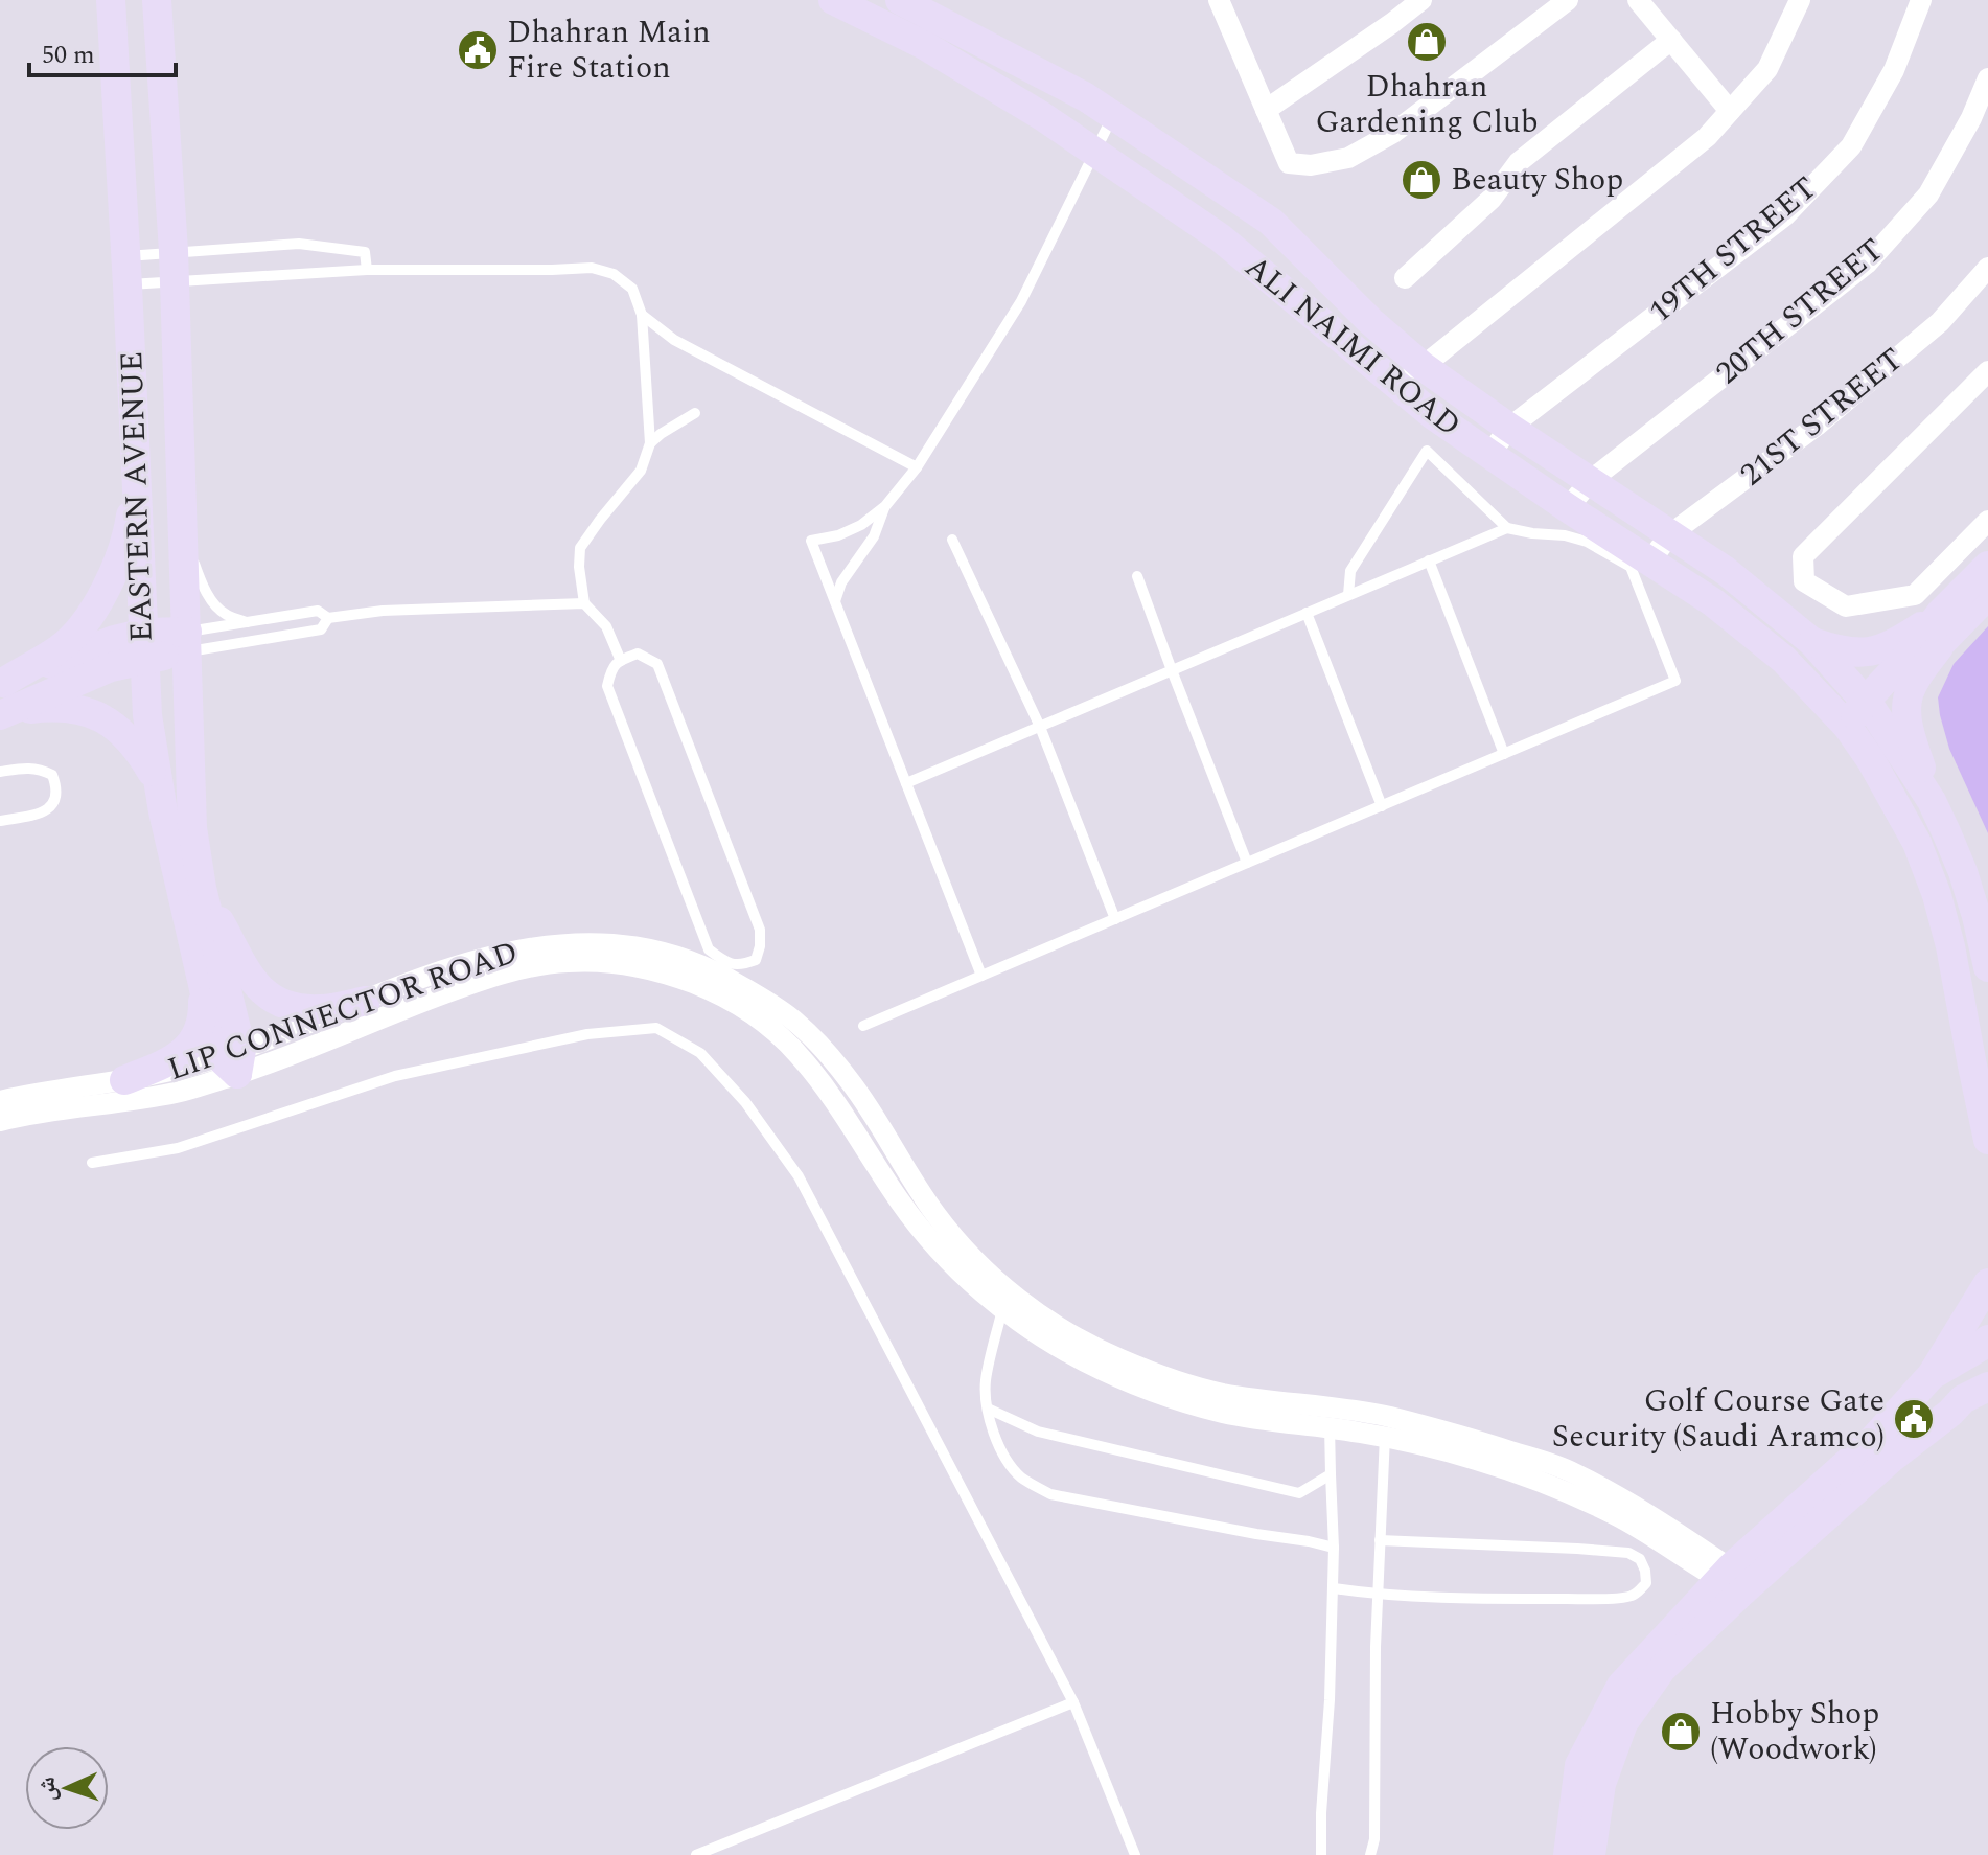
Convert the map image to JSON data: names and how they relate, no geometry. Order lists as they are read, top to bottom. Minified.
{"streets":{"main road":["ALI NAIMI ROAD","EASTERN AVENUE"],"street":["19TH STREET","20TH STREET","21ST STREET","LIP CONNECTOR ROAD"]},"crossings":[["19TH STREET","ALI NAIMI ROAD"],["20TH STREET","ALI NAIMI ROAD"],["ALI NAIMI ROAD","21ST STREET"],["EASTERN AVENUE","LIP CONNECTOR ROAD"]],"places":{"shop":["Dhahran Gardening Club","Beauty Shop","Hobby Shop (Woodwork)"],"public building":["Dhahran Main Fire Station","Golf Course Gate Security (Saudi Aramco)"]},"scale_bar":"50 m","north":"left"}
